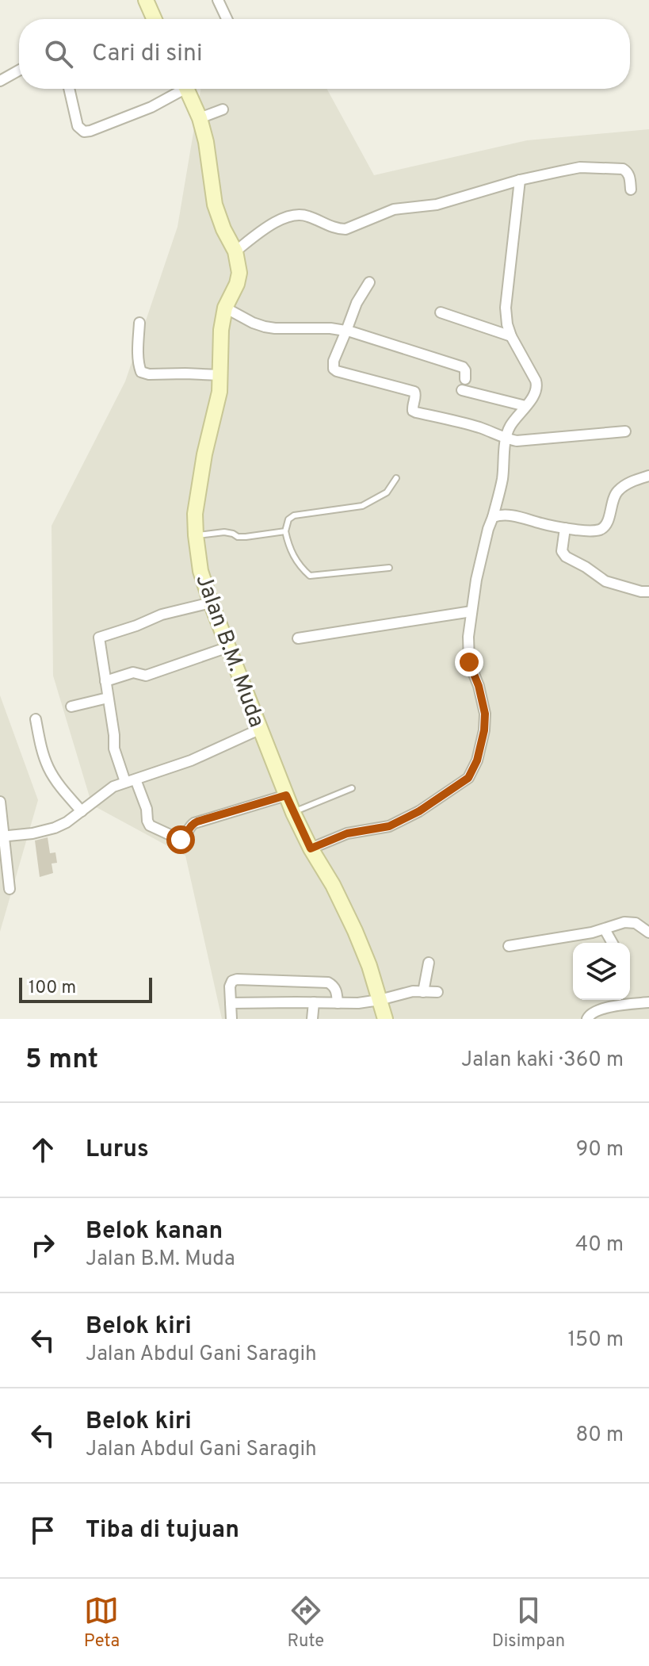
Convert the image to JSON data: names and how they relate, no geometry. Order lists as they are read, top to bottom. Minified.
{"streets":{"street":["Jalan B.M. Muda"]},"scale_bar":"100 m","page":{"search":"Cari di sini","scale":"100 m","heading":["5 mnt","Jalan kaki · 360 m"],"list":[["Lurus","90 m"],["Belok kanan","Jalan B.M. Muda","40 m"],["Belok kiri","Jalan Abdul Gani Saragih","150 m"],["Belok kiri","Jalan Abdul Gani Saragih","80 m"],"Tiba di tujuan"],"nav":["Peta","Rute","Disimpan"]}}
